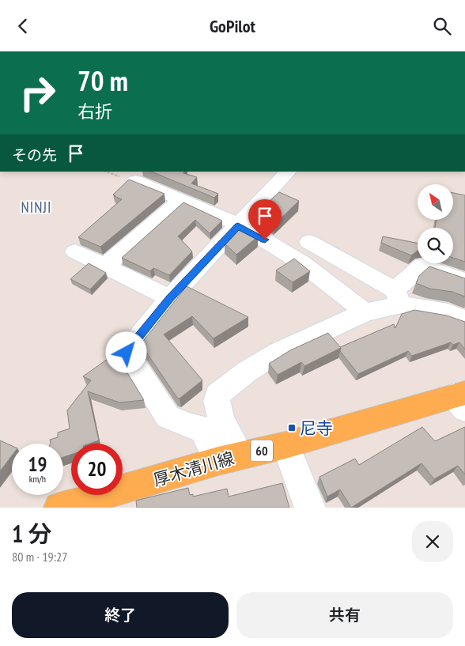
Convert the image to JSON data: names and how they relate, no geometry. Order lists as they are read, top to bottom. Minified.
{"streets":{"main road":["60","厚木清川線"]},"districts":["NINJI"],"places":{"transit":["尼寺"]},"north":"top left","page":{"header":"GoPilot","turn":["70 m","右折"],"then":"その先","speed":"19 km/h","limit":"20","heading":["1 分","80 m · 19:27"],"buttons":["終了","共有"]}}
